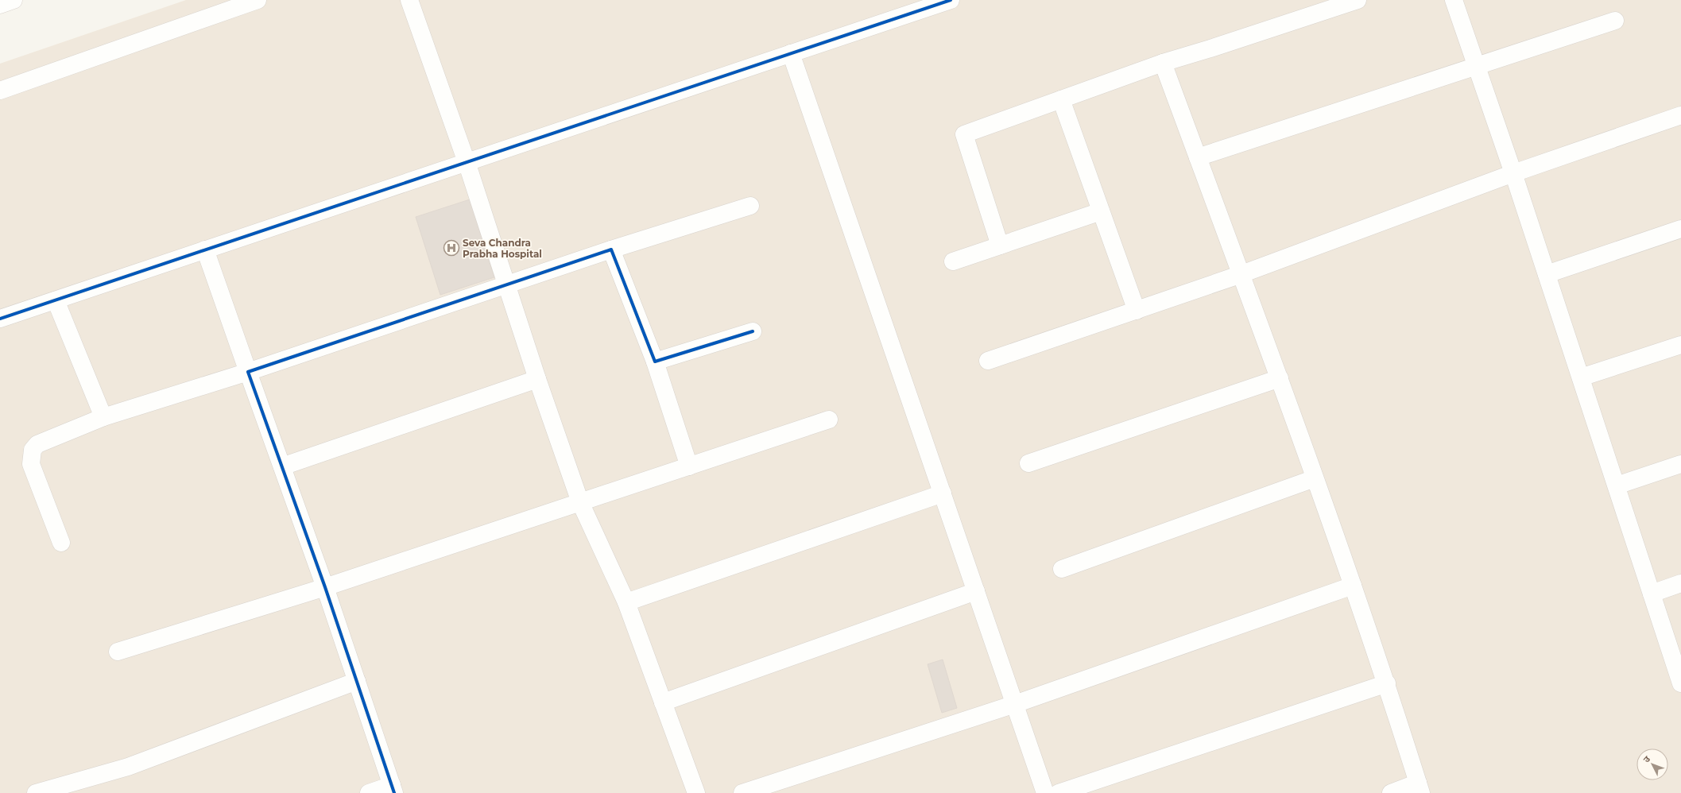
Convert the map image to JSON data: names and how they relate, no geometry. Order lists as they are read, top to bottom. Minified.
{"places":{"hospital":["Seva Chandra Prabha Hospital"]},"north":"top left"}
